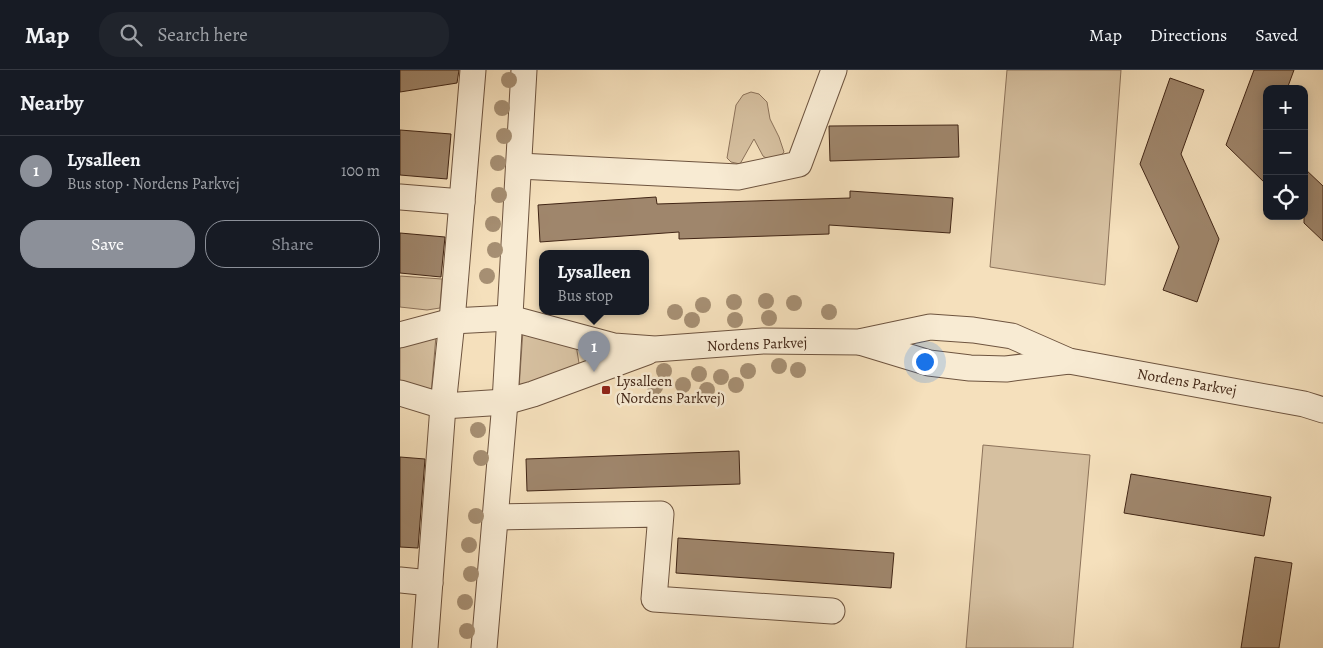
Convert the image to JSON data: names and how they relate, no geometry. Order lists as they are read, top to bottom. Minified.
{"streets":{"street":["Nordens Parkvej"]},"places":{"transit":["Lysalleen (Nordens Parkvej)"]},"page":{"header":"Map","search":"Search here","nav":["Map","Directions","Saved"],"heading":"Nearby","map_buttons":["+","−"],"list":[{"mark":"1","name":"Lysalleen","note":"Bus stop · Nordens Parkvej","value":"100 m"}],"buttons":["Save","Share"],"popup":["Lysalleen","Bus stop"],"pins":"1"}}
